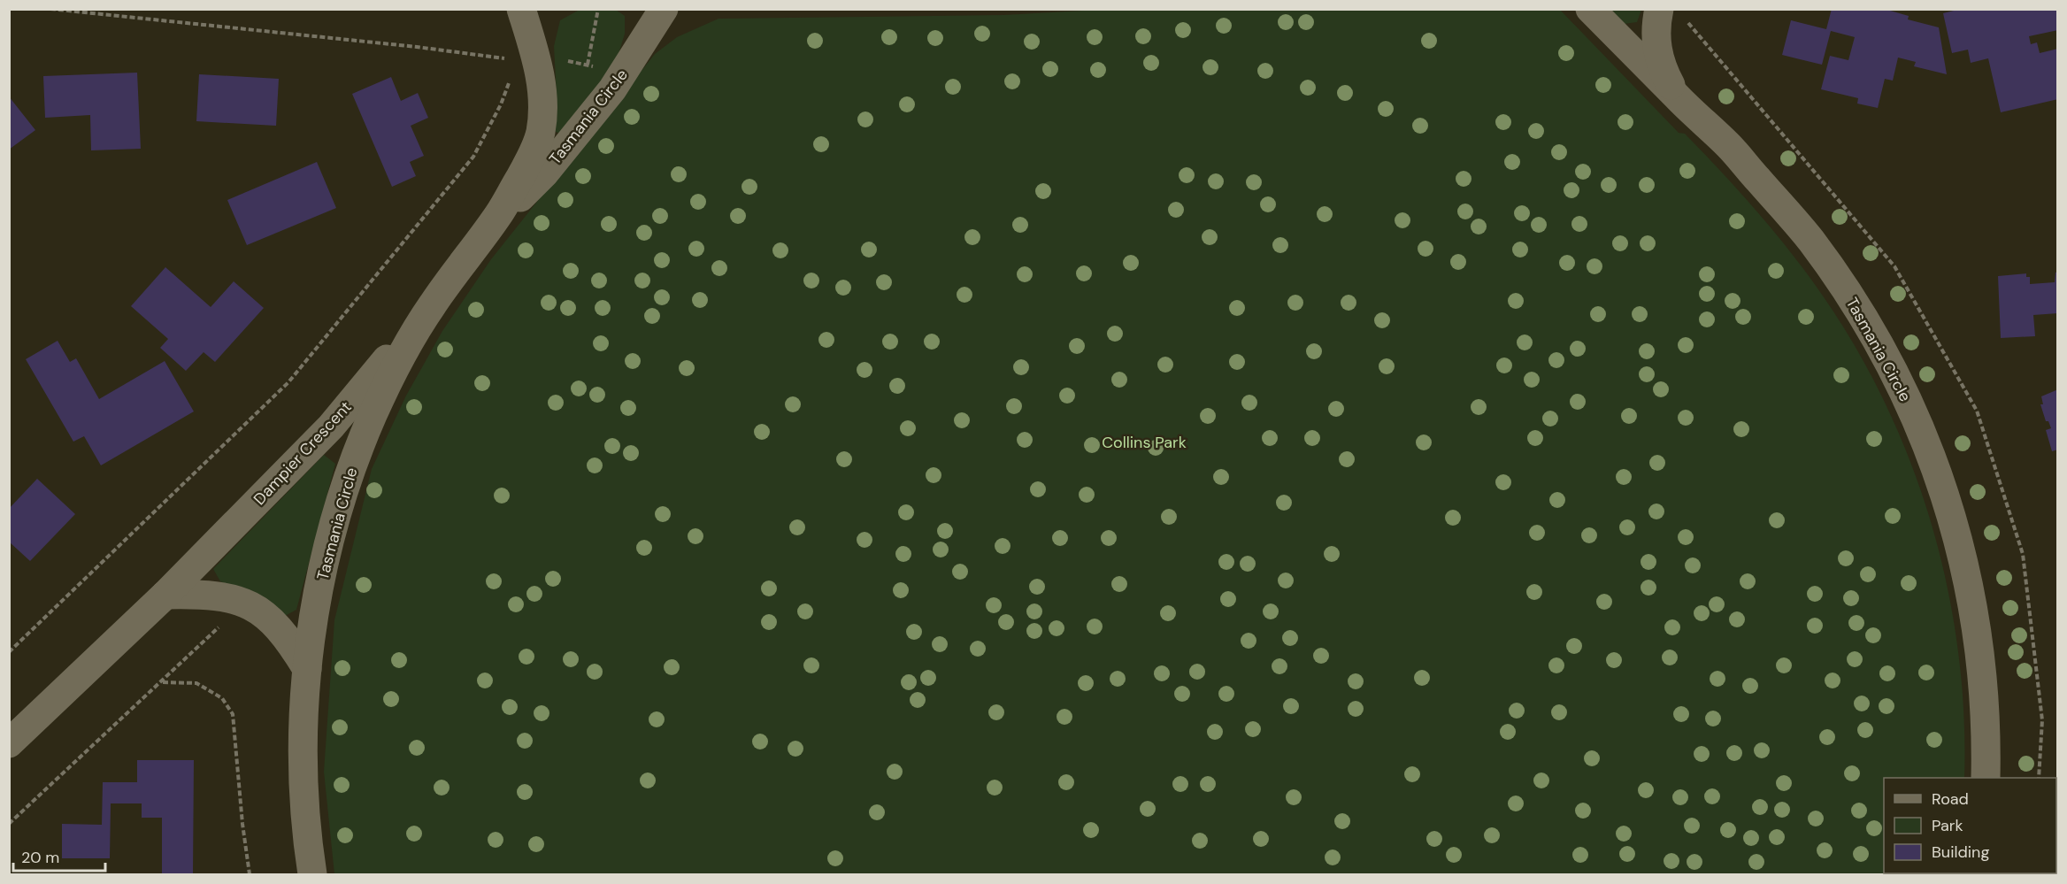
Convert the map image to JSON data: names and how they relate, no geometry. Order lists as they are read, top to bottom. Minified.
{"streets":{"street":["Tasmania Circle","Dampier Crescent"]},"crossings":[["Tasmania Circle","Dampier Crescent"]],"parks":["Collins Park"],"legend":["Road","Park","Building"],"scale_bar":"20 m"}
